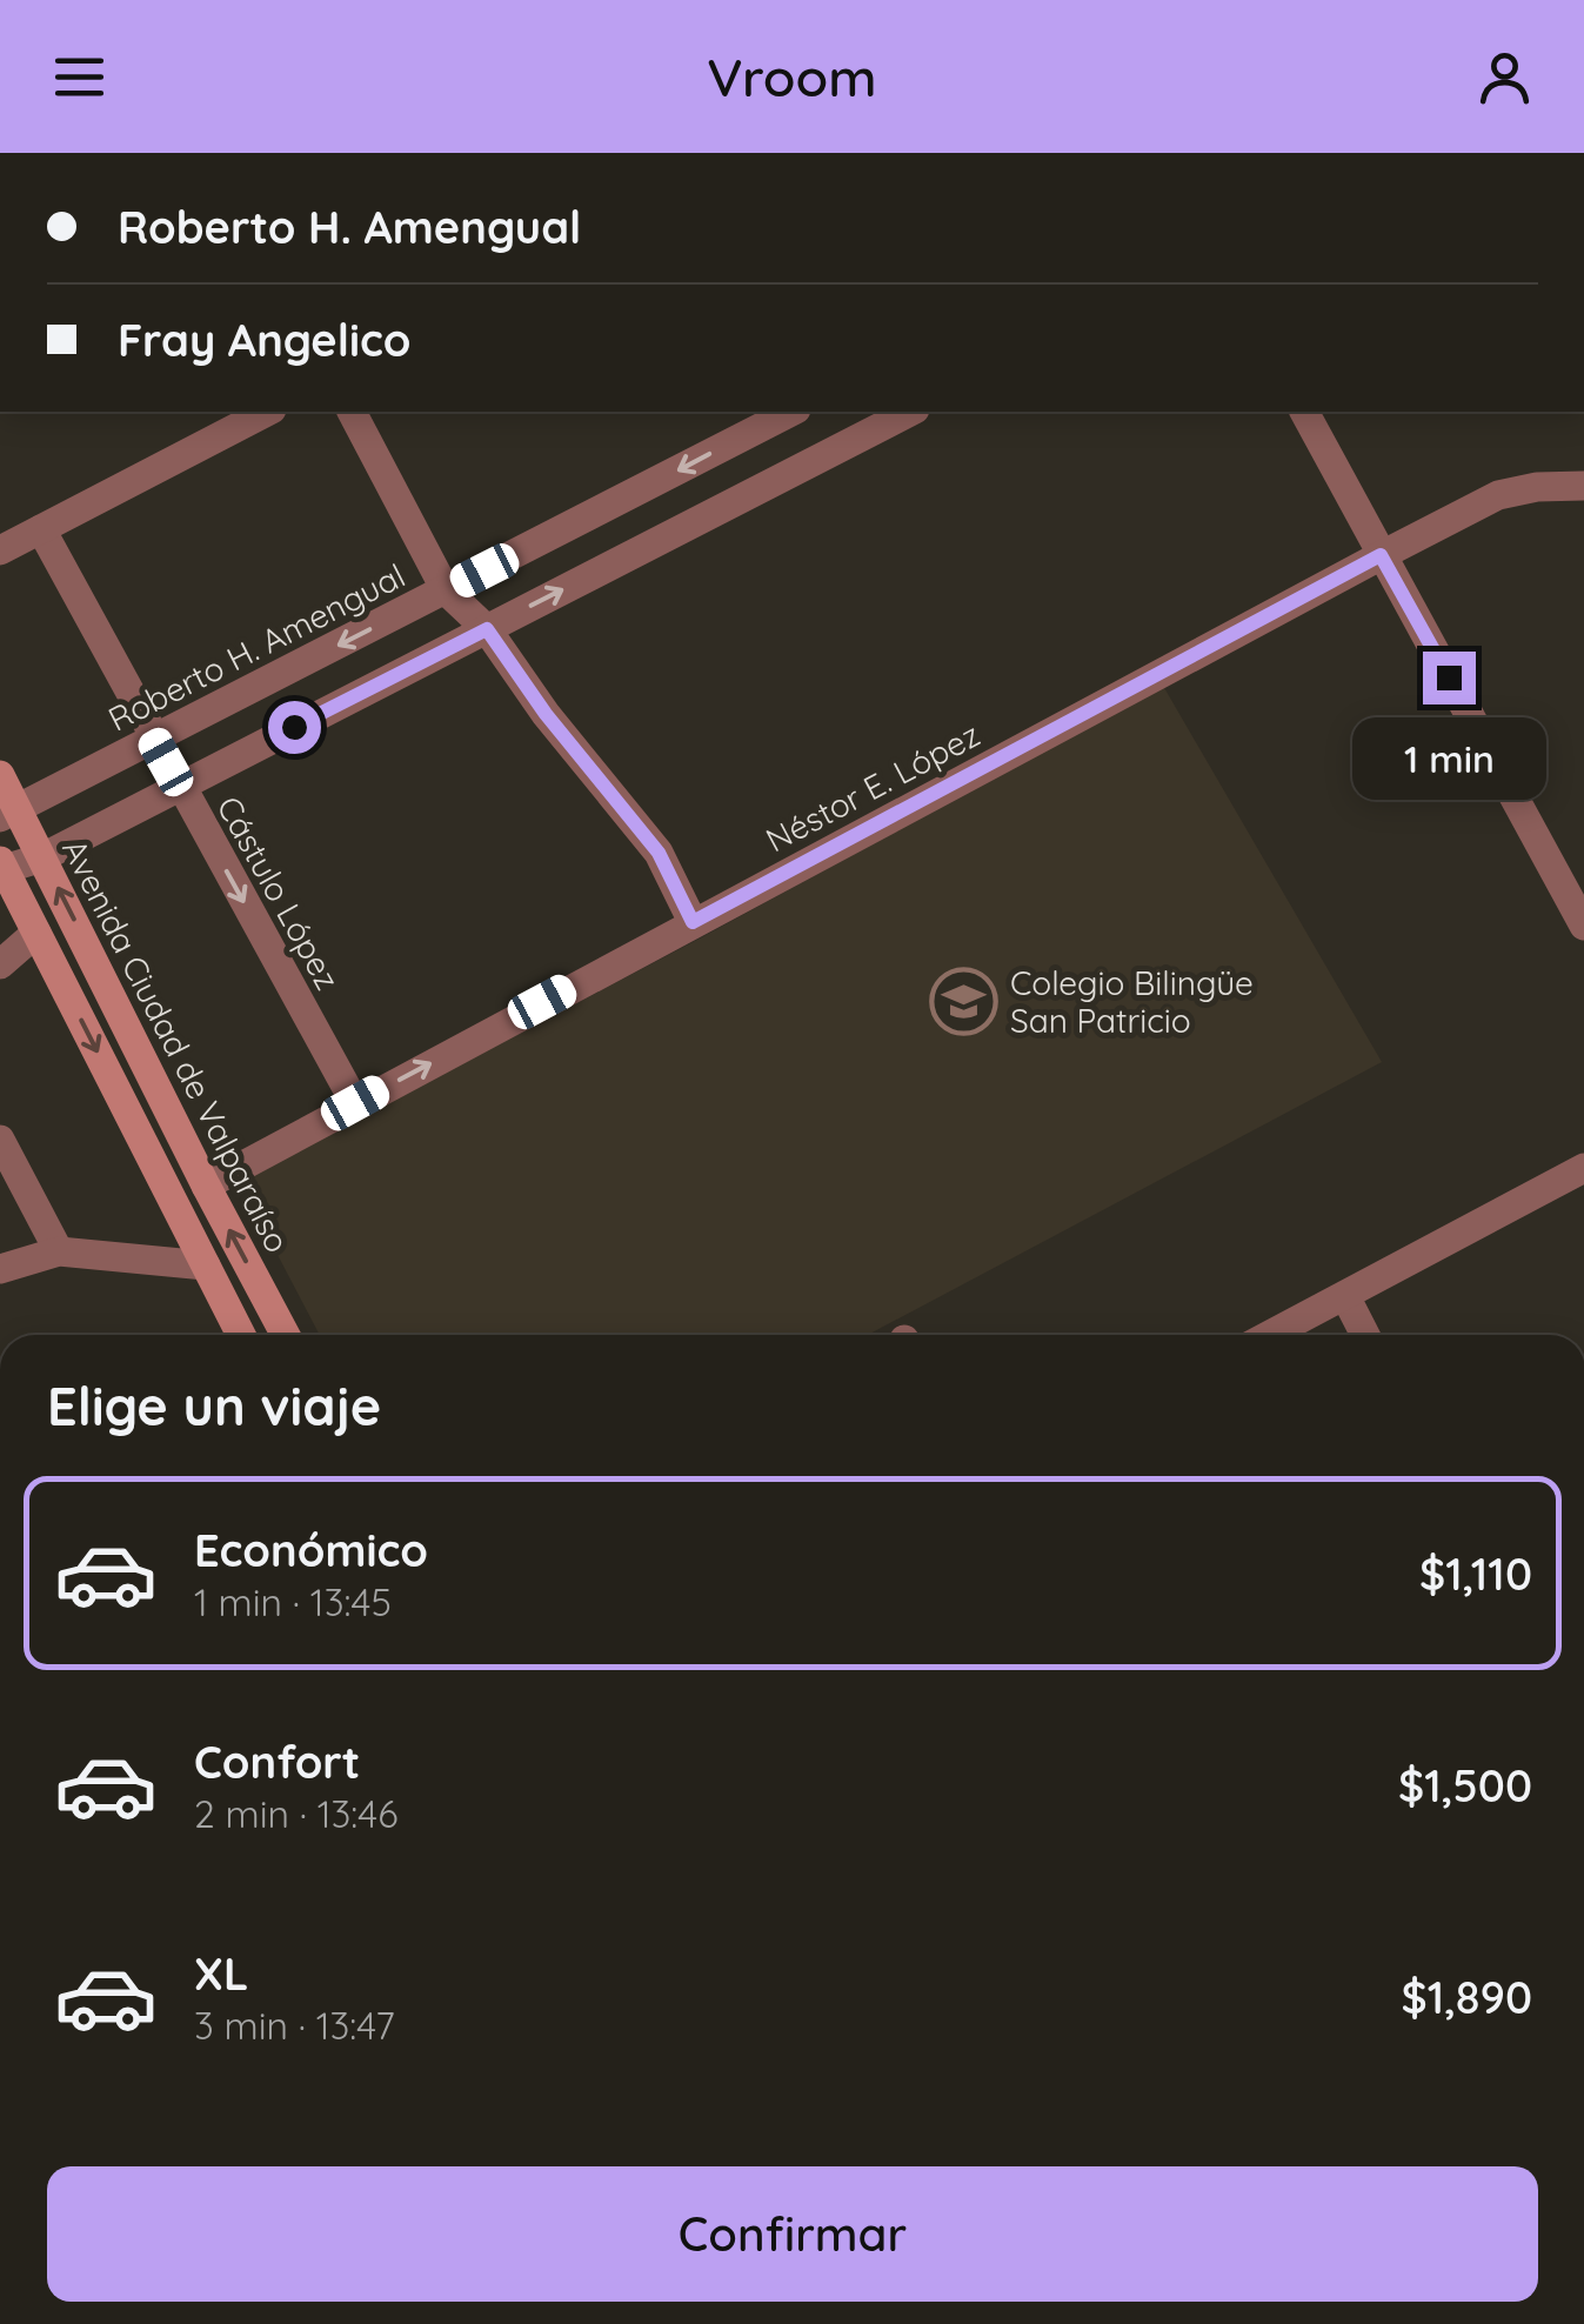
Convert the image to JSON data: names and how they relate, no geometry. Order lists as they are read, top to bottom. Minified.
{"streets":{"main road":["Avenida Ciudad de Valparaíso"],"street":["Roberto H. Amengual","Néstor E. López","Cástulo López"]},"crossings":[["Roberto H. Amengual","Cástulo López"],["Roberto H. Amengual","Avenida Ciudad de Valparaíso"],["Néstor E. López","Cástulo López"],["Néstor E. López","Avenida Ciudad de Valparaíso"]],"one_way":["Cástulo López"],"places":{"school or university":["Colegio Bilingüe San Patricio"]},"page":{"header":"Vroom","banner":["Roberto H. Amengual","Fray Angelico"],"bubble":"1 min","heading":"Elige un viaje","list":[{"name":"Económico","note":"1 min · 13:45","value":"$1,110"},{"name":"Confort","note":"2 min · 13:46","value":"$1,500"},{"name":"XL","note":"3 min · 13:47","value":"$1,890"}],"buttons":"Confirmar"}}
